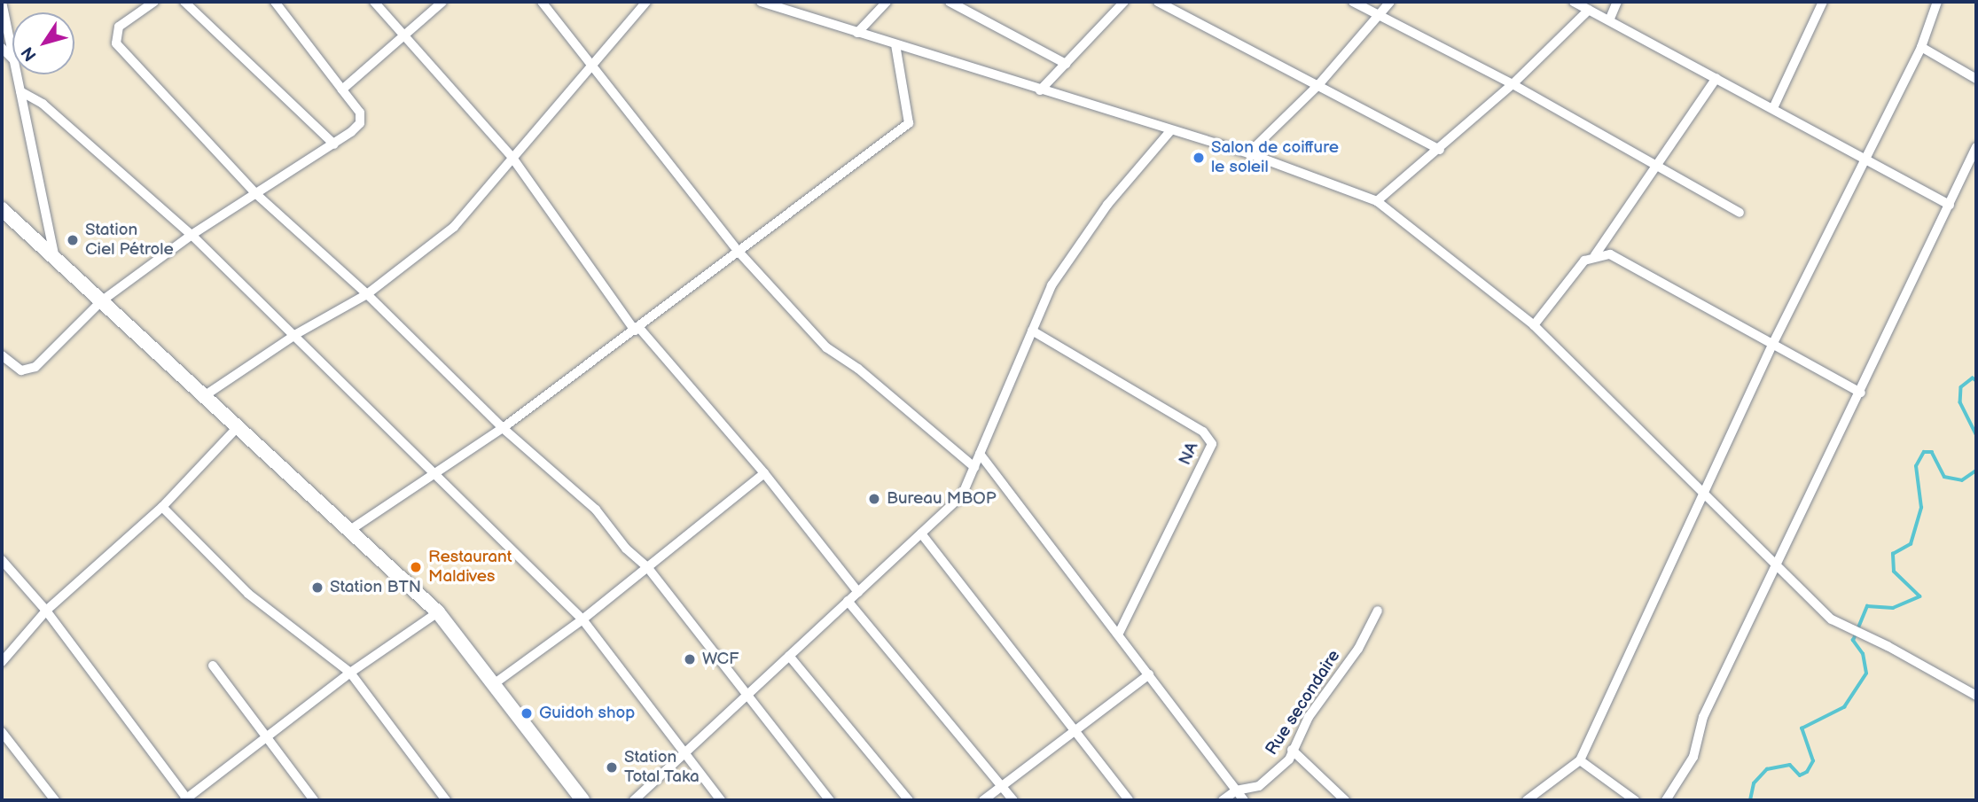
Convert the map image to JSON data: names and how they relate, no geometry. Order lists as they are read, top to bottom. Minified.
{"streets":{"street":["NA","Rue secondaire"]},"places":["Salon de coiffure le soleil","Station Ciel Pétrole","Bureau MBOP","Restaurant Maldives","Station BTN","WCF","Guidoh shop","Station Total Taka"],"north":"bottom left"}
